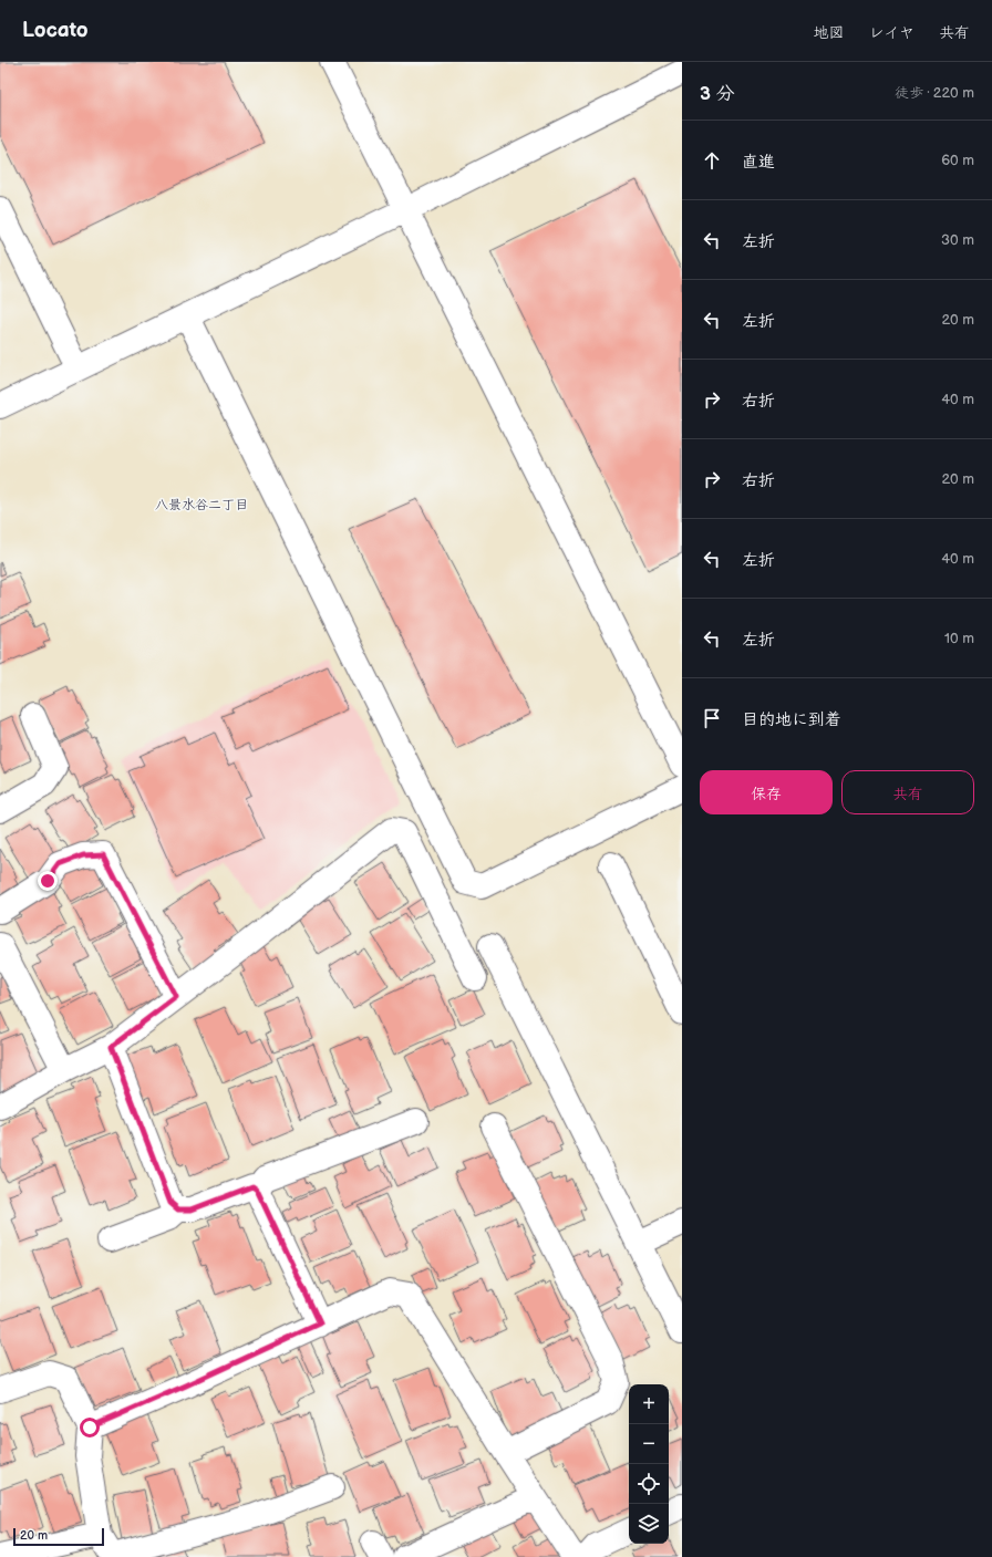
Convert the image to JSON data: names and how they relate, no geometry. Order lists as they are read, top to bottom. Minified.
{"districts":["八景水谷二丁目"],"scale_bar":"20 m","page":{"header":"Locato","nav":["地図","レイヤ","共有"],"heading":["3 分","徒歩 · 220 m"],"list":[["直進","60 m"],["左折","30 m"],["左折","20 m"],["右折","40 m"],["右折","20 m"],["左折","40 m"],["左折","10 m"],"目的地に到着"],"buttons":["保存","共有"],"map_buttons":["+","−"],"scale":"20 m"}}
